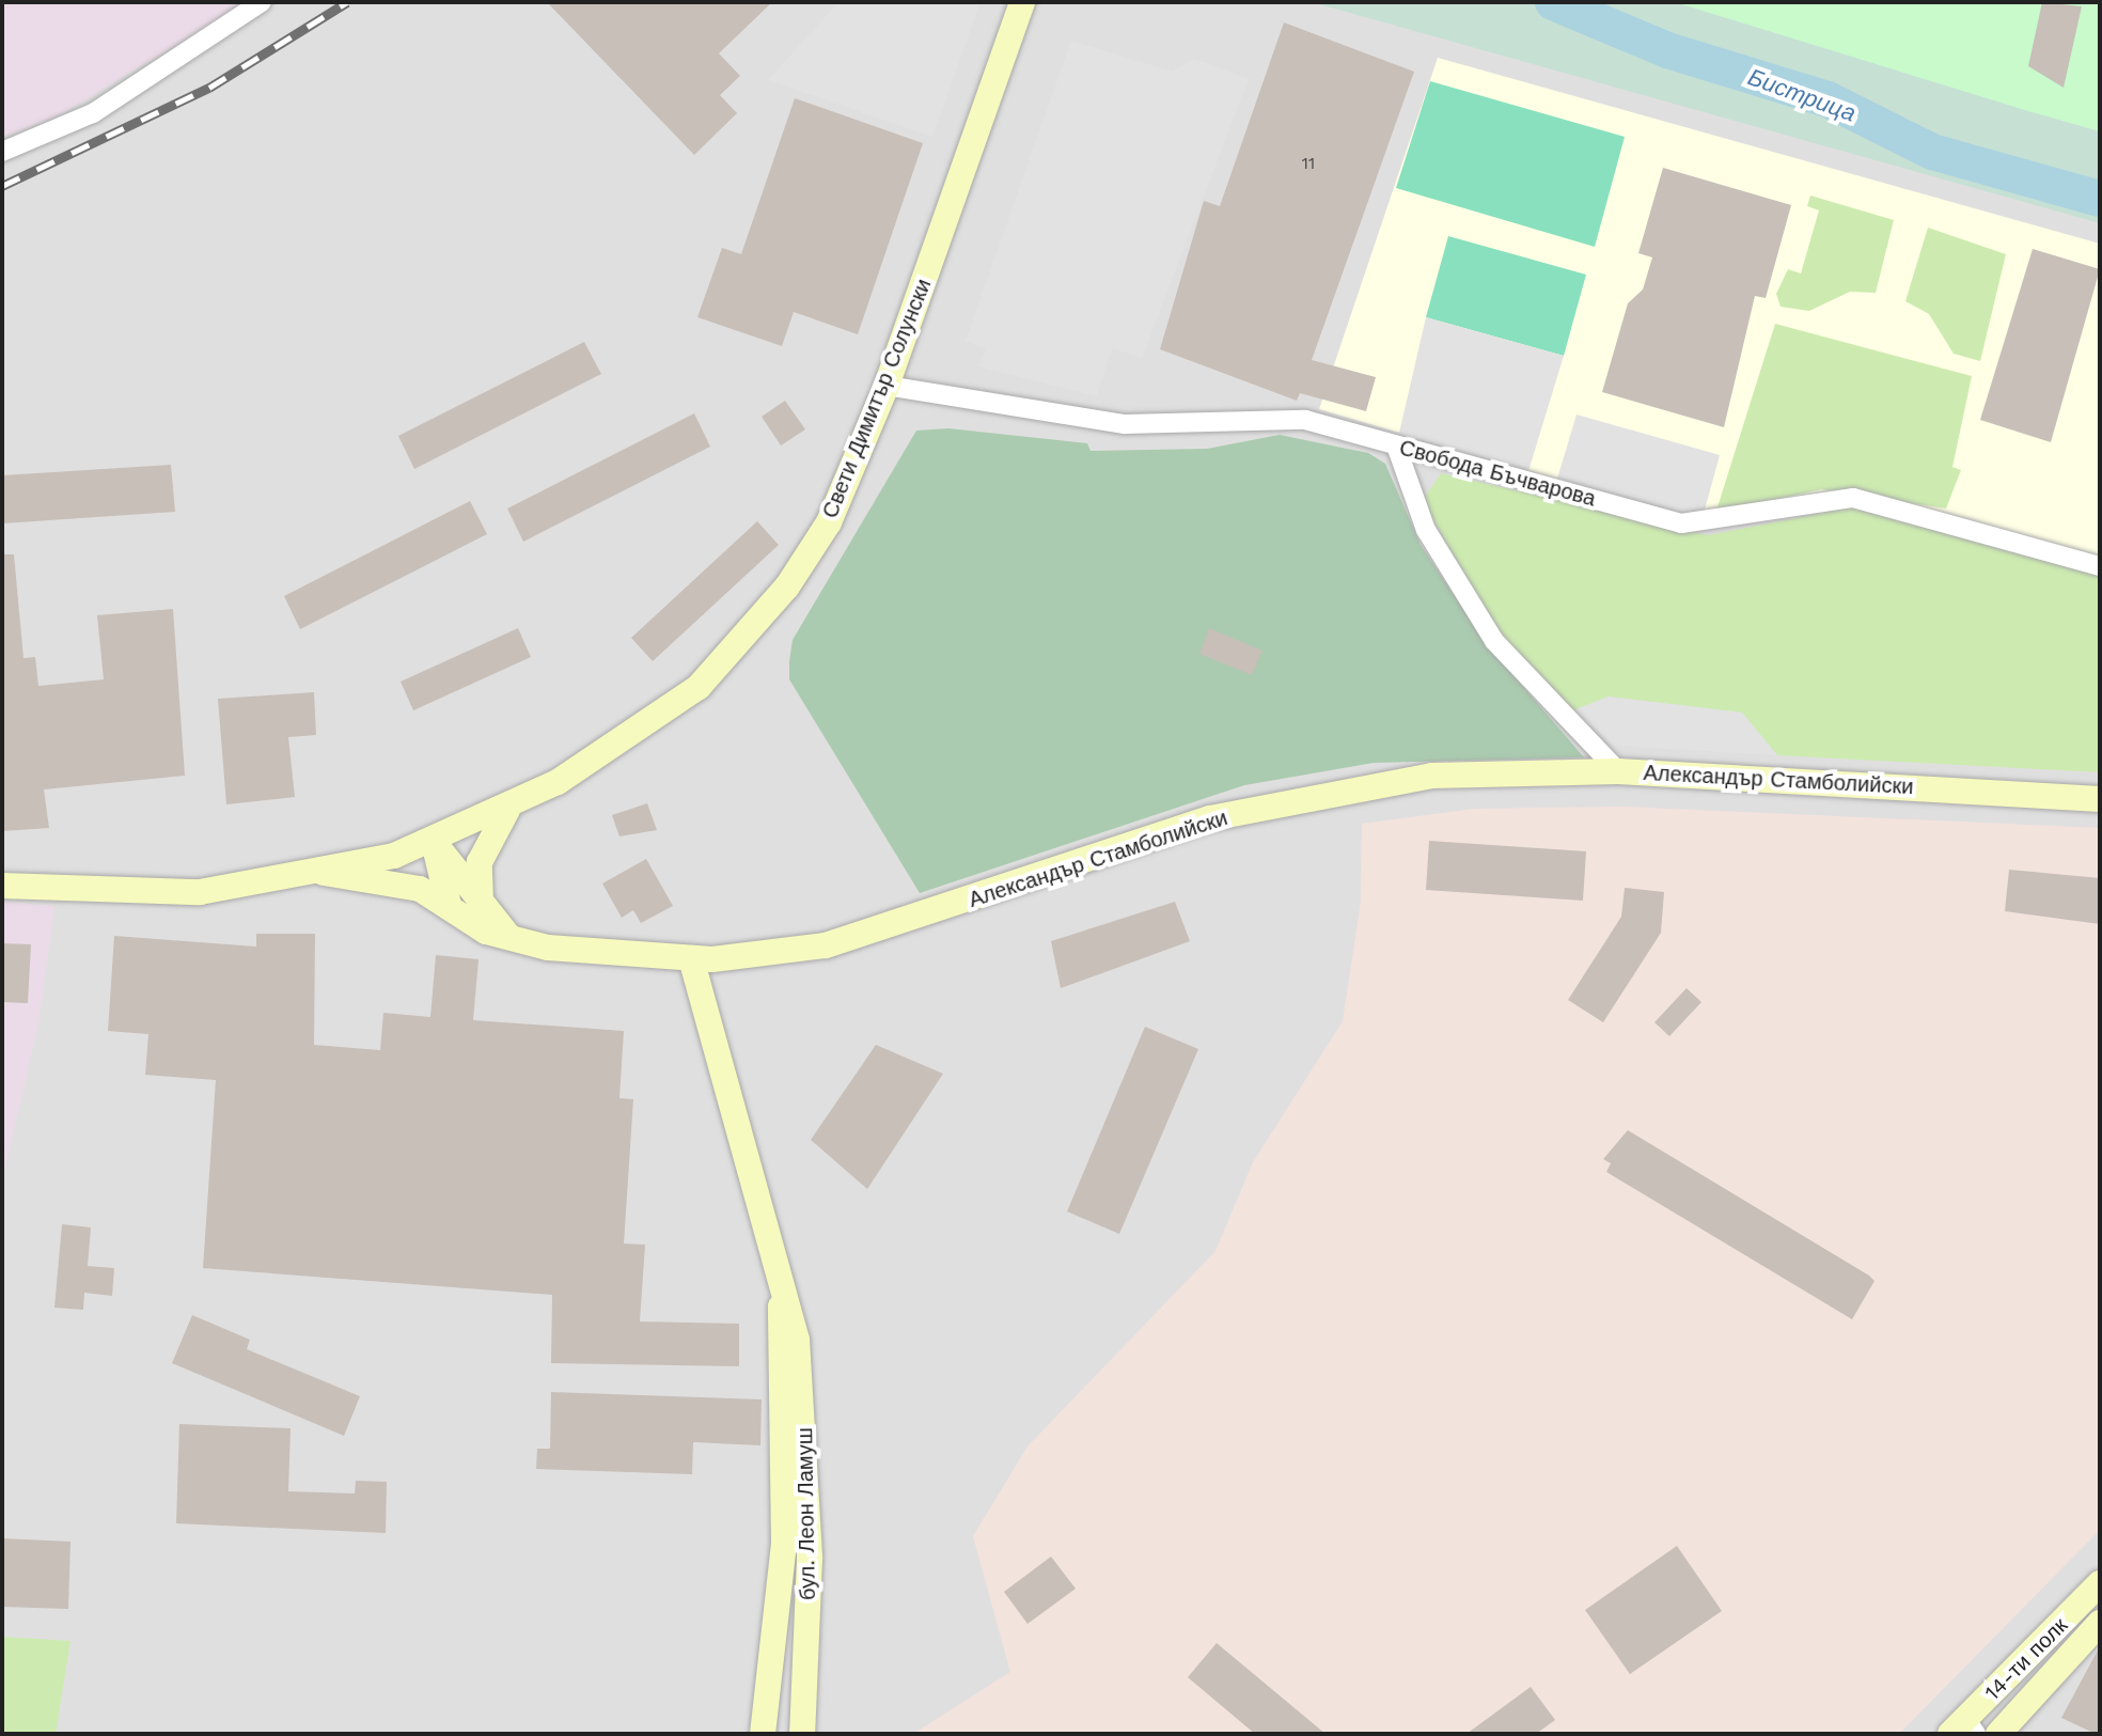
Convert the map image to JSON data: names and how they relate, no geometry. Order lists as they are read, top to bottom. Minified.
{"streets":{"street":["Свети Димитър Солунски","Свобода Бъчварова","Александър Стамболийски","бул. Леон Ламуш","14-ти полк"]},"crossings":[["Свети Димитър Солунски","Свобода Бъчварова"],["Свети Димитър Солунски","Александър Стамболийски"],["Александър Стамболийски","бул. Леон Ламуш"]],"water":["Бистрица"],"house_numbers":["11"]}
